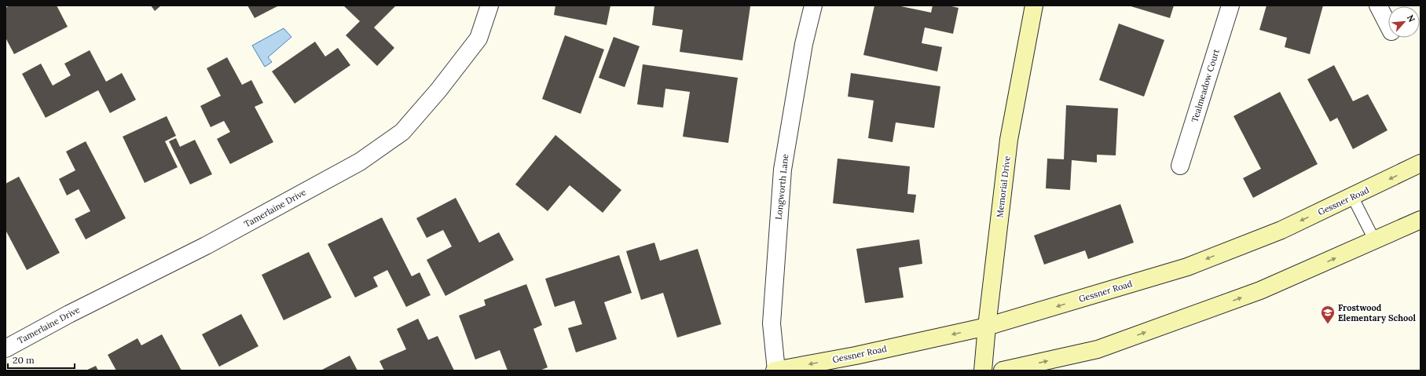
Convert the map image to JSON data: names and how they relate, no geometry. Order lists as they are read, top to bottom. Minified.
{"streets":{"main road":["Memorial Drive","Gessner Road"],"street":["Tealmeadow Court","Longworth Lane","Tamerlaine Drive"]},"crossings":[["Longworth Lane","Gessner Road"],["Memorial Drive","Gessner Road"]],"places":{"school or university":["Frostwood Elementary School"]},"scale_bar":"20 m","north":"top right"}
